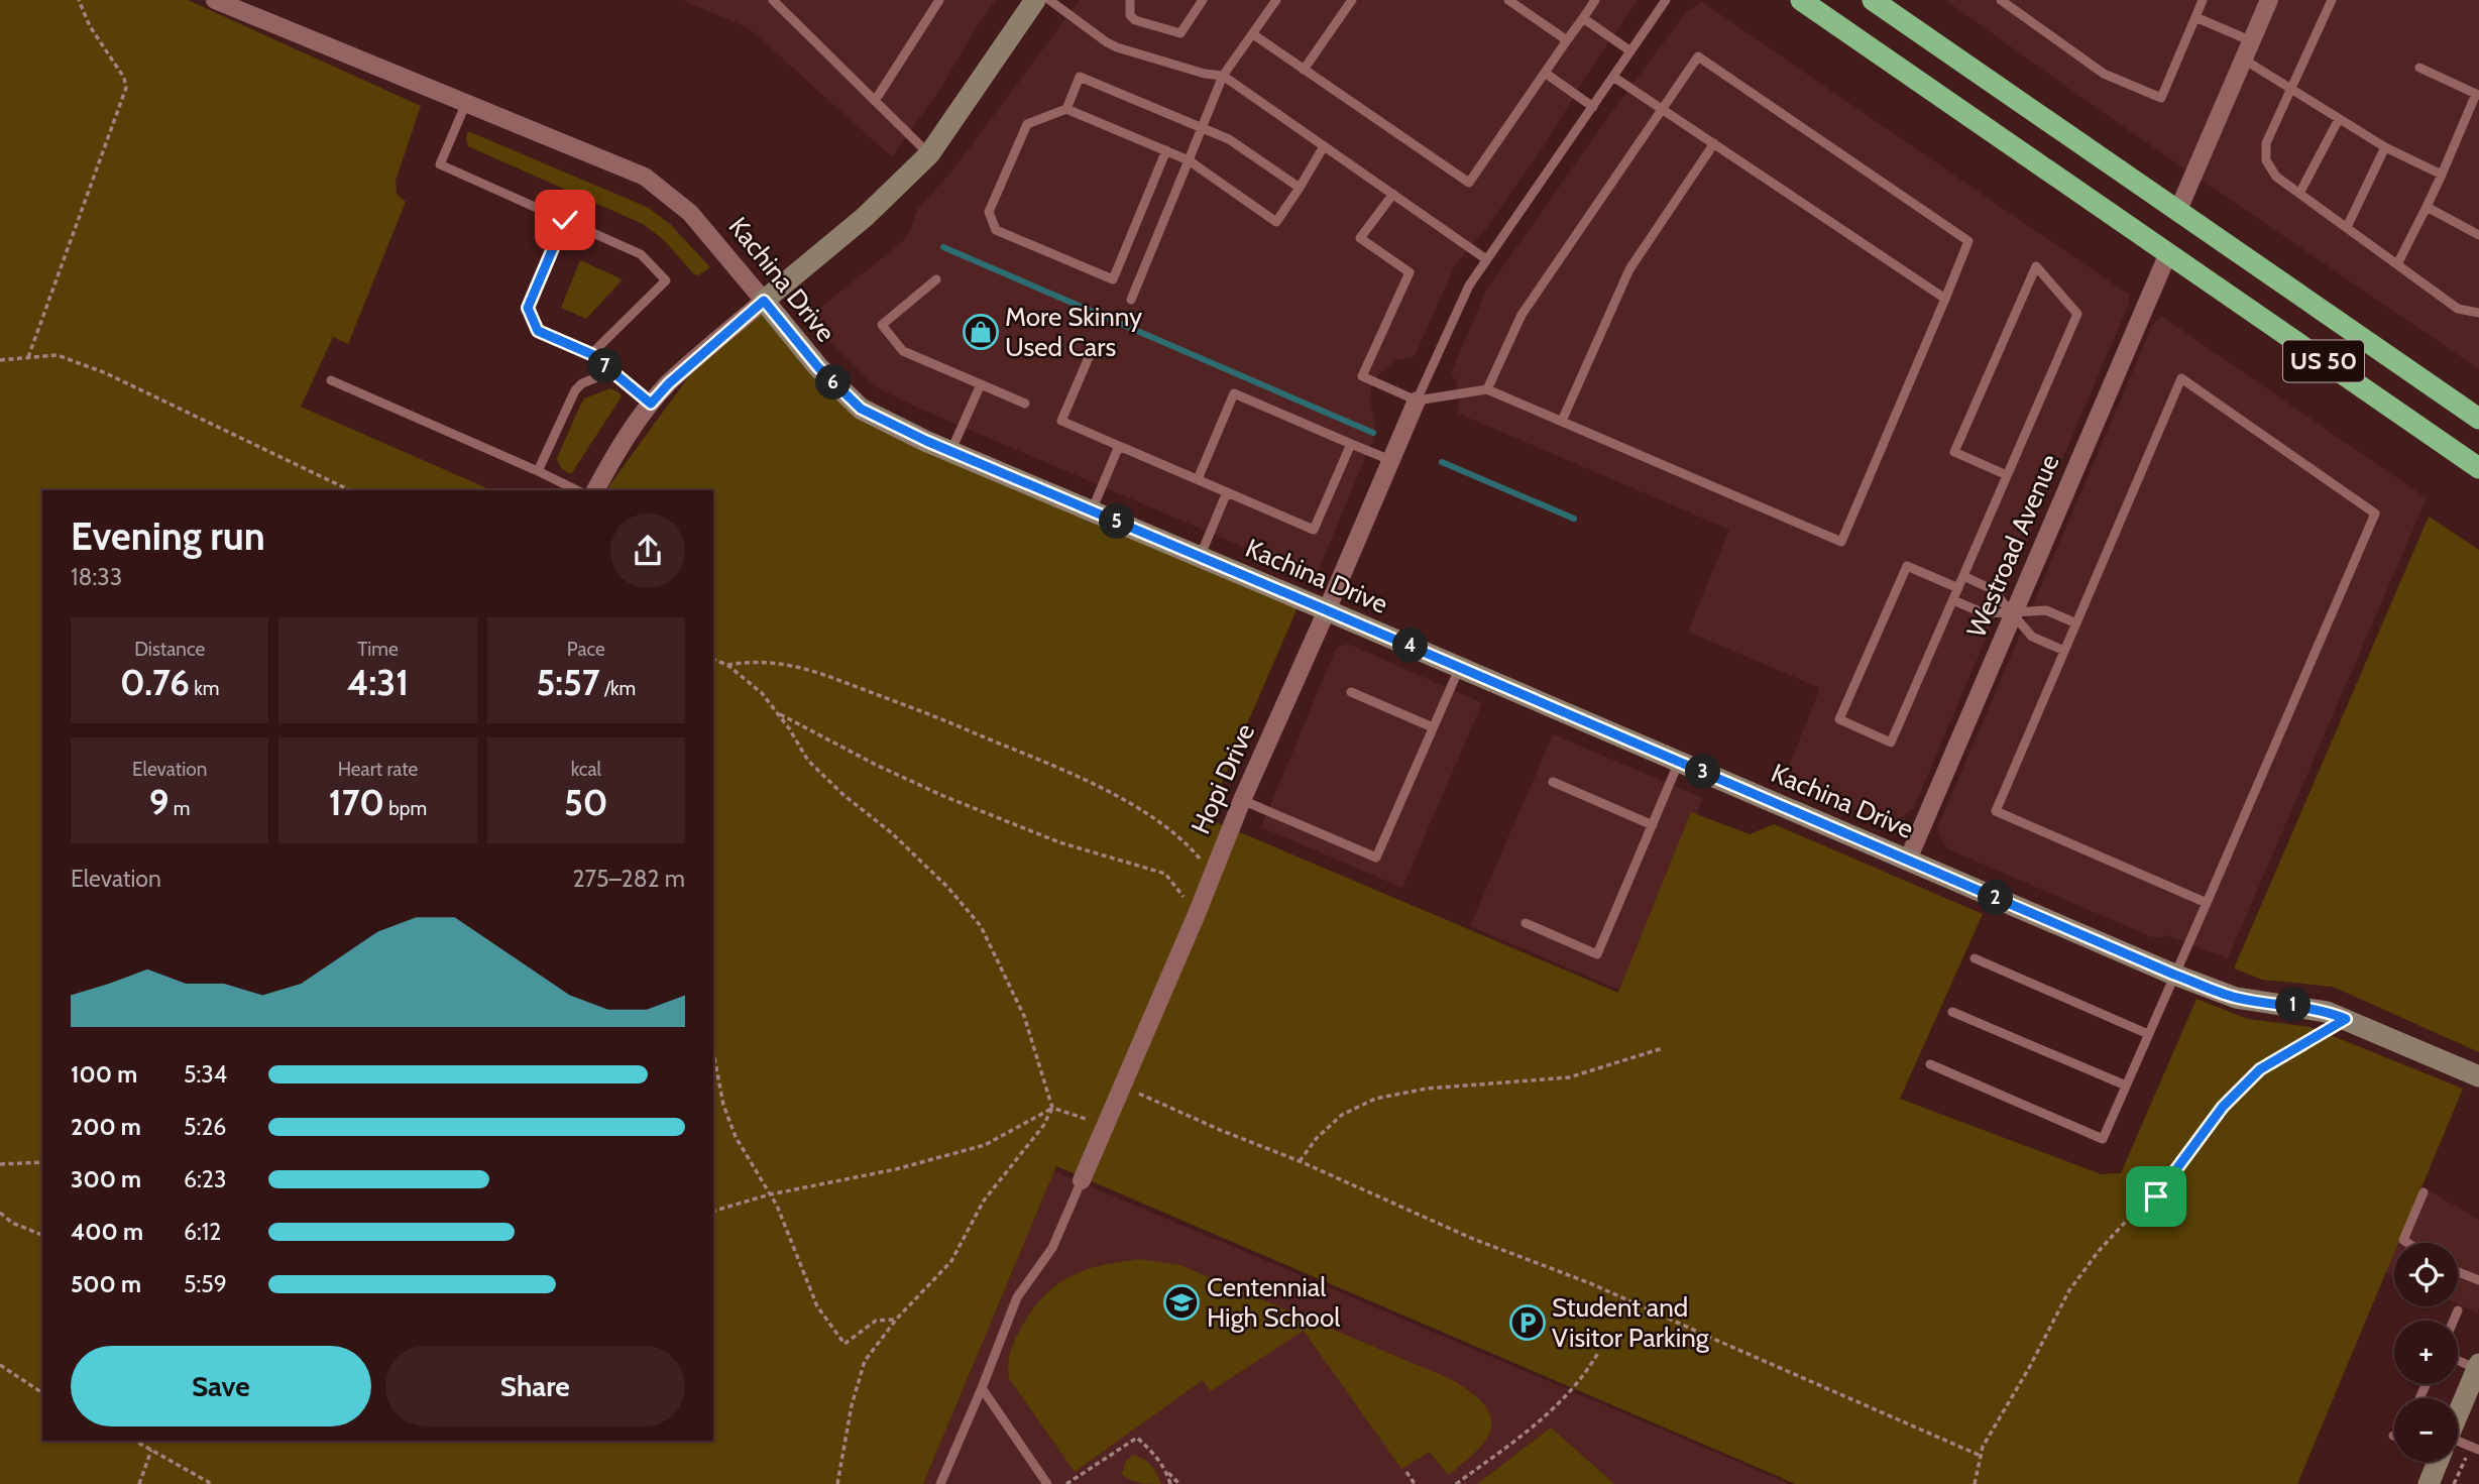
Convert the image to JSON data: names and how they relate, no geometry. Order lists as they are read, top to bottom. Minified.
{"streets":{"highway":["US 50"],"street":["Kachina Drive","Westroad Avenue","Hopi Drive"]},"crossings":[["Kachina Drive","Westroad Avenue"],["Kachina Drive","Hopi Drive"],["US 50","Westroad Avenue"]],"places":{"shop":["More Skinny Used Cars"],"school or university":["Centennial High School"],"parking":["Student and Visitor Parking"]},"page":{"pins":["7","6","5","4","3","2","1"],"heading":["Evening run","18:33"],"stats":[["Distance","0.76 km"],["Time","4:31"],["Pace","5:57 /km"],["Elevation","9 m"],["Heart rate","170 bpm"],["kcal","50"]],"chart":["Elevation","275–282 m"],"list":[{"name":"100 m","note":"5:34"},{"name":"200 m","note":"5:26"},{"name":"300 m","note":"6:23"},{"name":"400 m","note":"6:12"},{"name":"500 m","note":"5:59"}],"map_buttons":["+","−"],"buttons":["Save","Share"]}}
